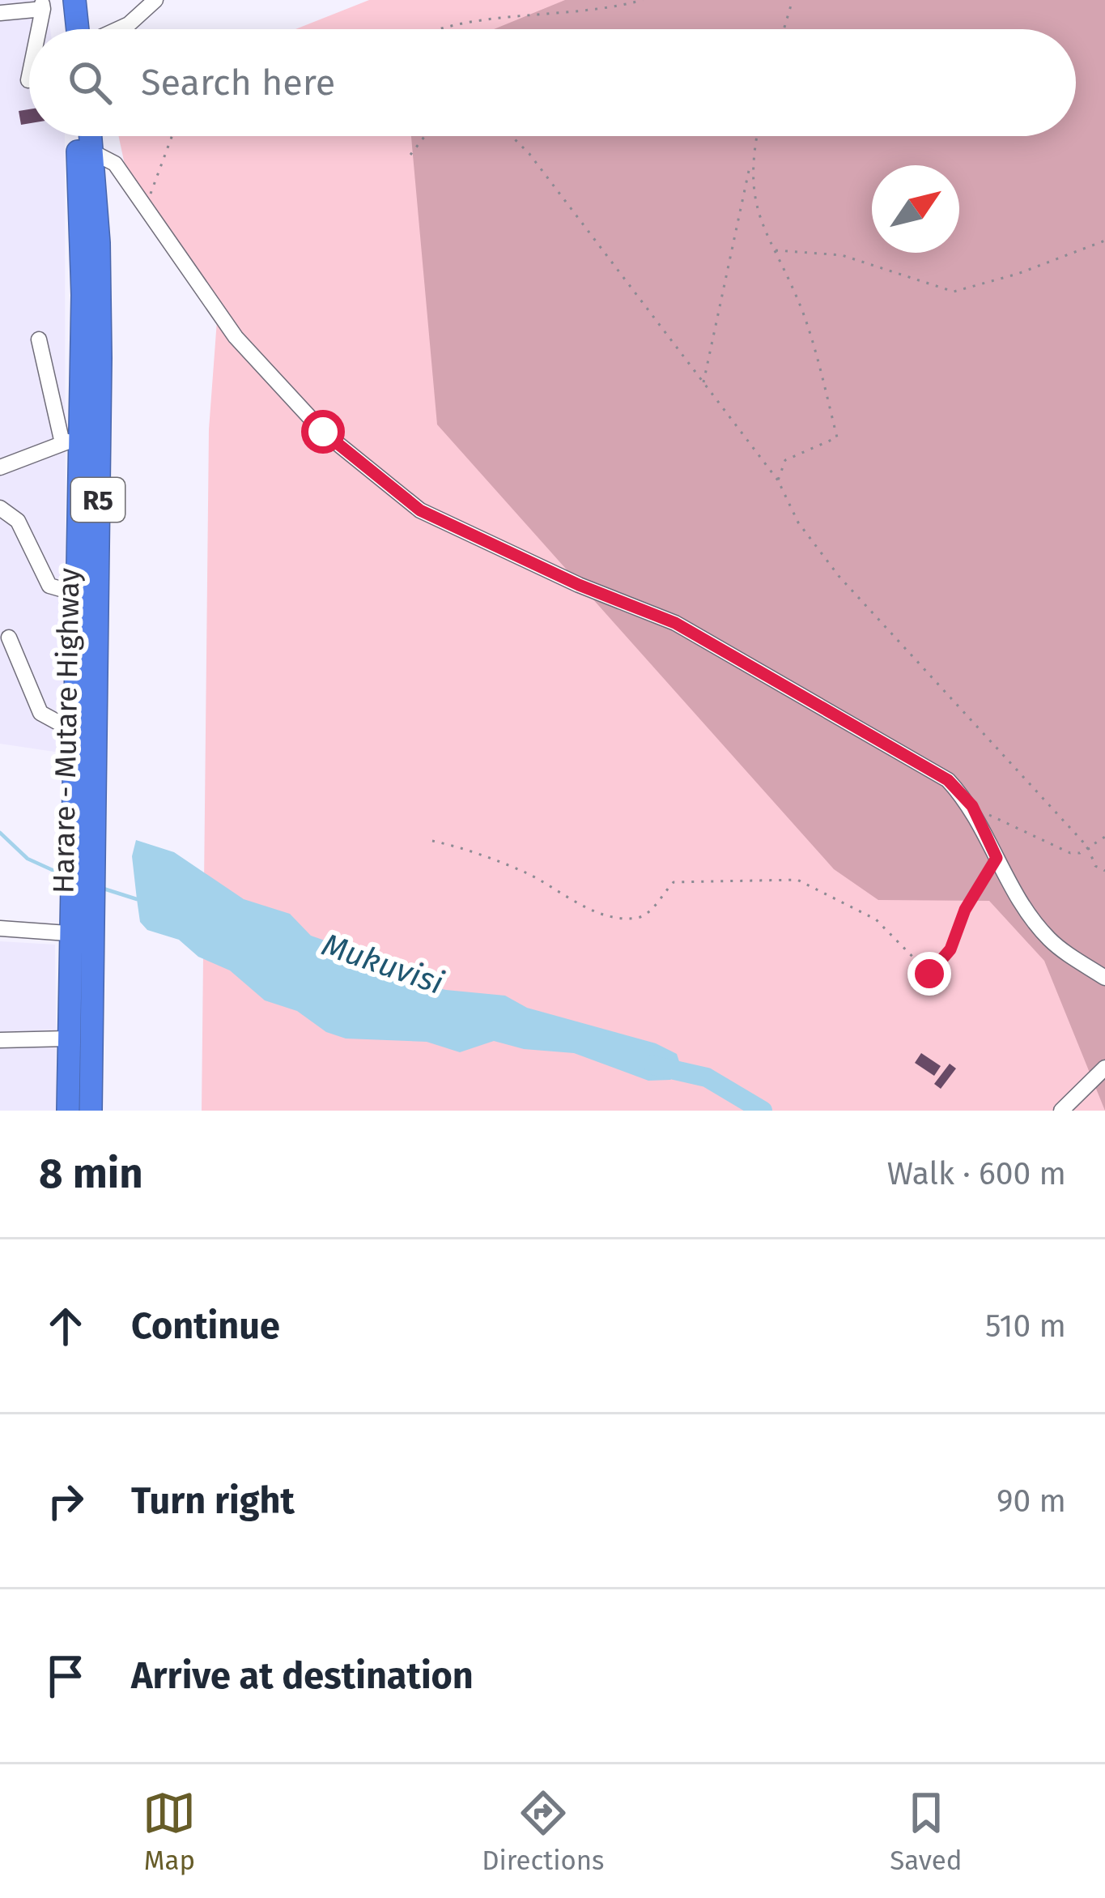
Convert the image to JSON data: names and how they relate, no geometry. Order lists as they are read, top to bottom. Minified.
{"streets":{"highway":["R5","Harare - Mutare Highway"]},"water":["Mukuvisi"],"north":"top right","page":{"search":"Search here","heading":["8 min","Walk · 600 m"],"list":[["Continue","510 m"],["Turn right","90 m"],"Arrive at destination"],"nav":["Map","Directions","Saved"]}}
